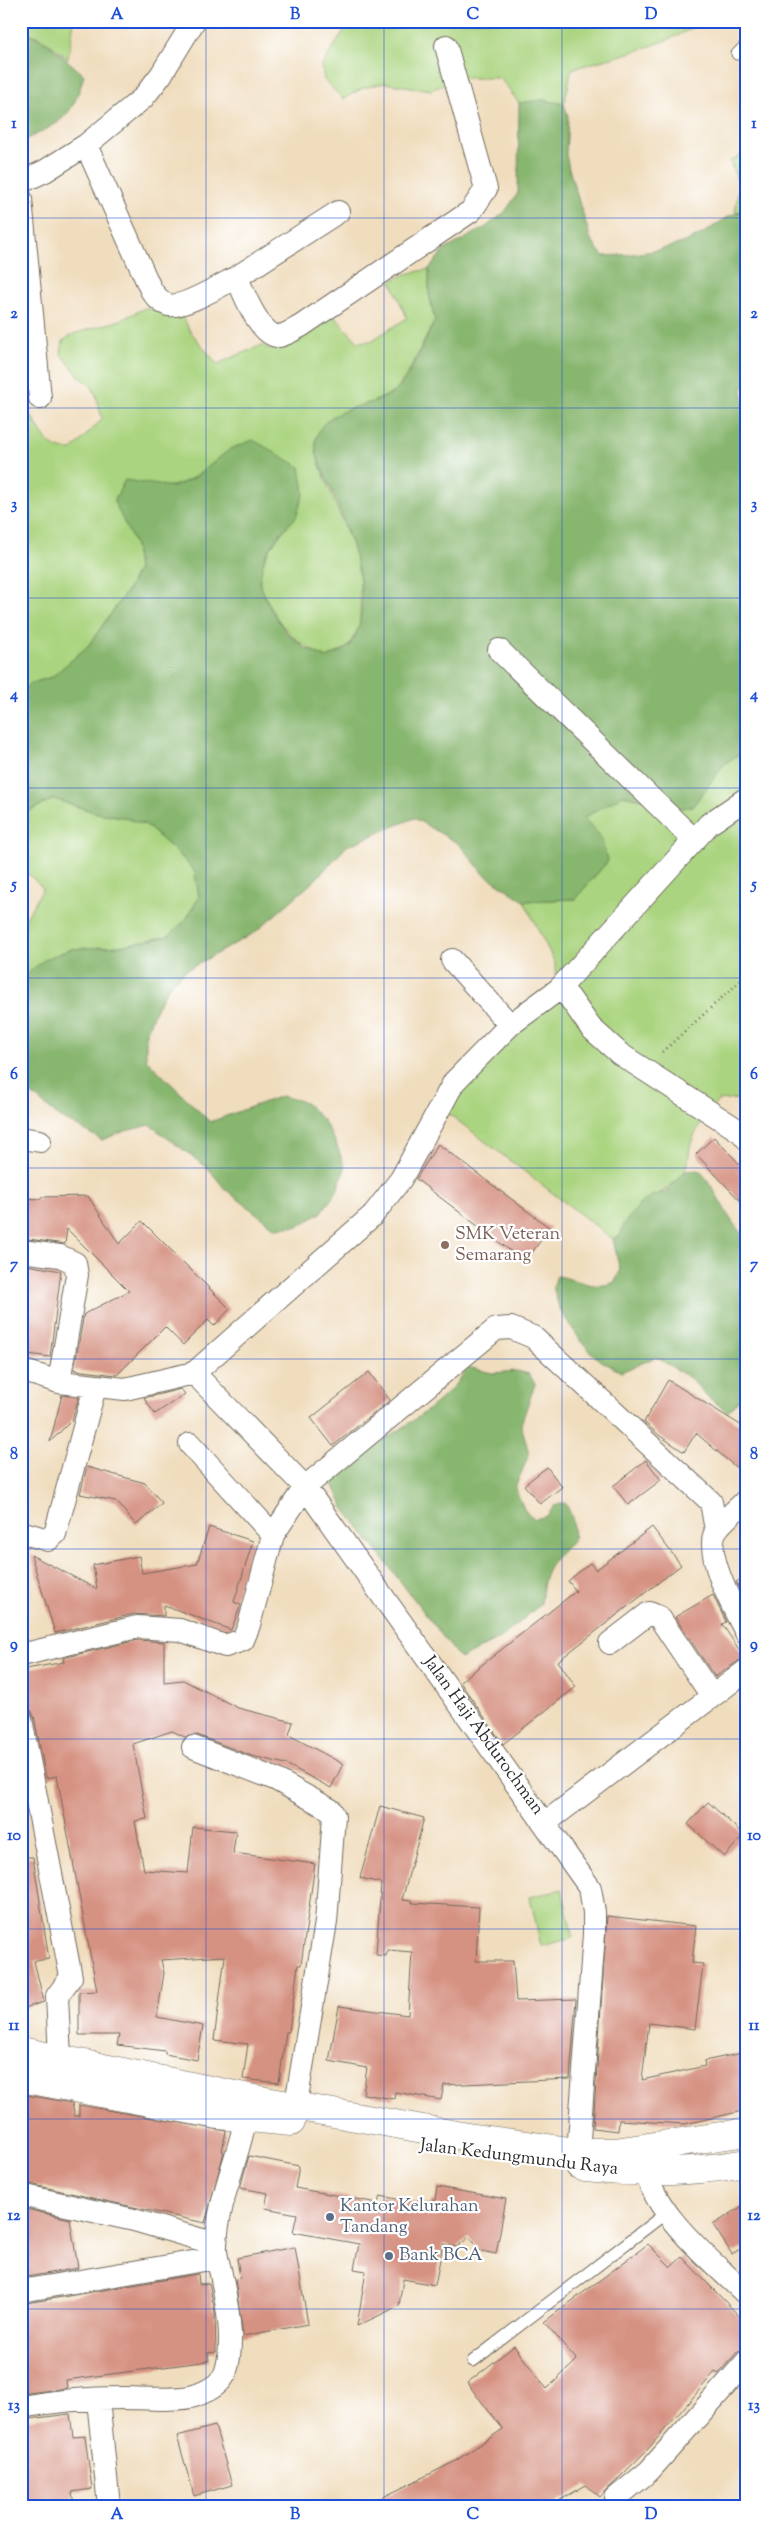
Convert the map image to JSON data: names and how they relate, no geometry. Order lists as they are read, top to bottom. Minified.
{"streets":{"main road":["Jalan Kedungmundu Raya"],"street":["Jalan Haji Abdurochman"]},"crossings":[["Jalan Haji Abdurochman","Jalan Kedungmundu Raya"]],"places":["SMK Veteran Semarang","Kantor Kelurahan Tandang","Bank BCA"],"grid":{"columns":["A","B","C","D"],"rows":["1","2","3","4","5","6","7","8","9","10","11","12","13"]}}
